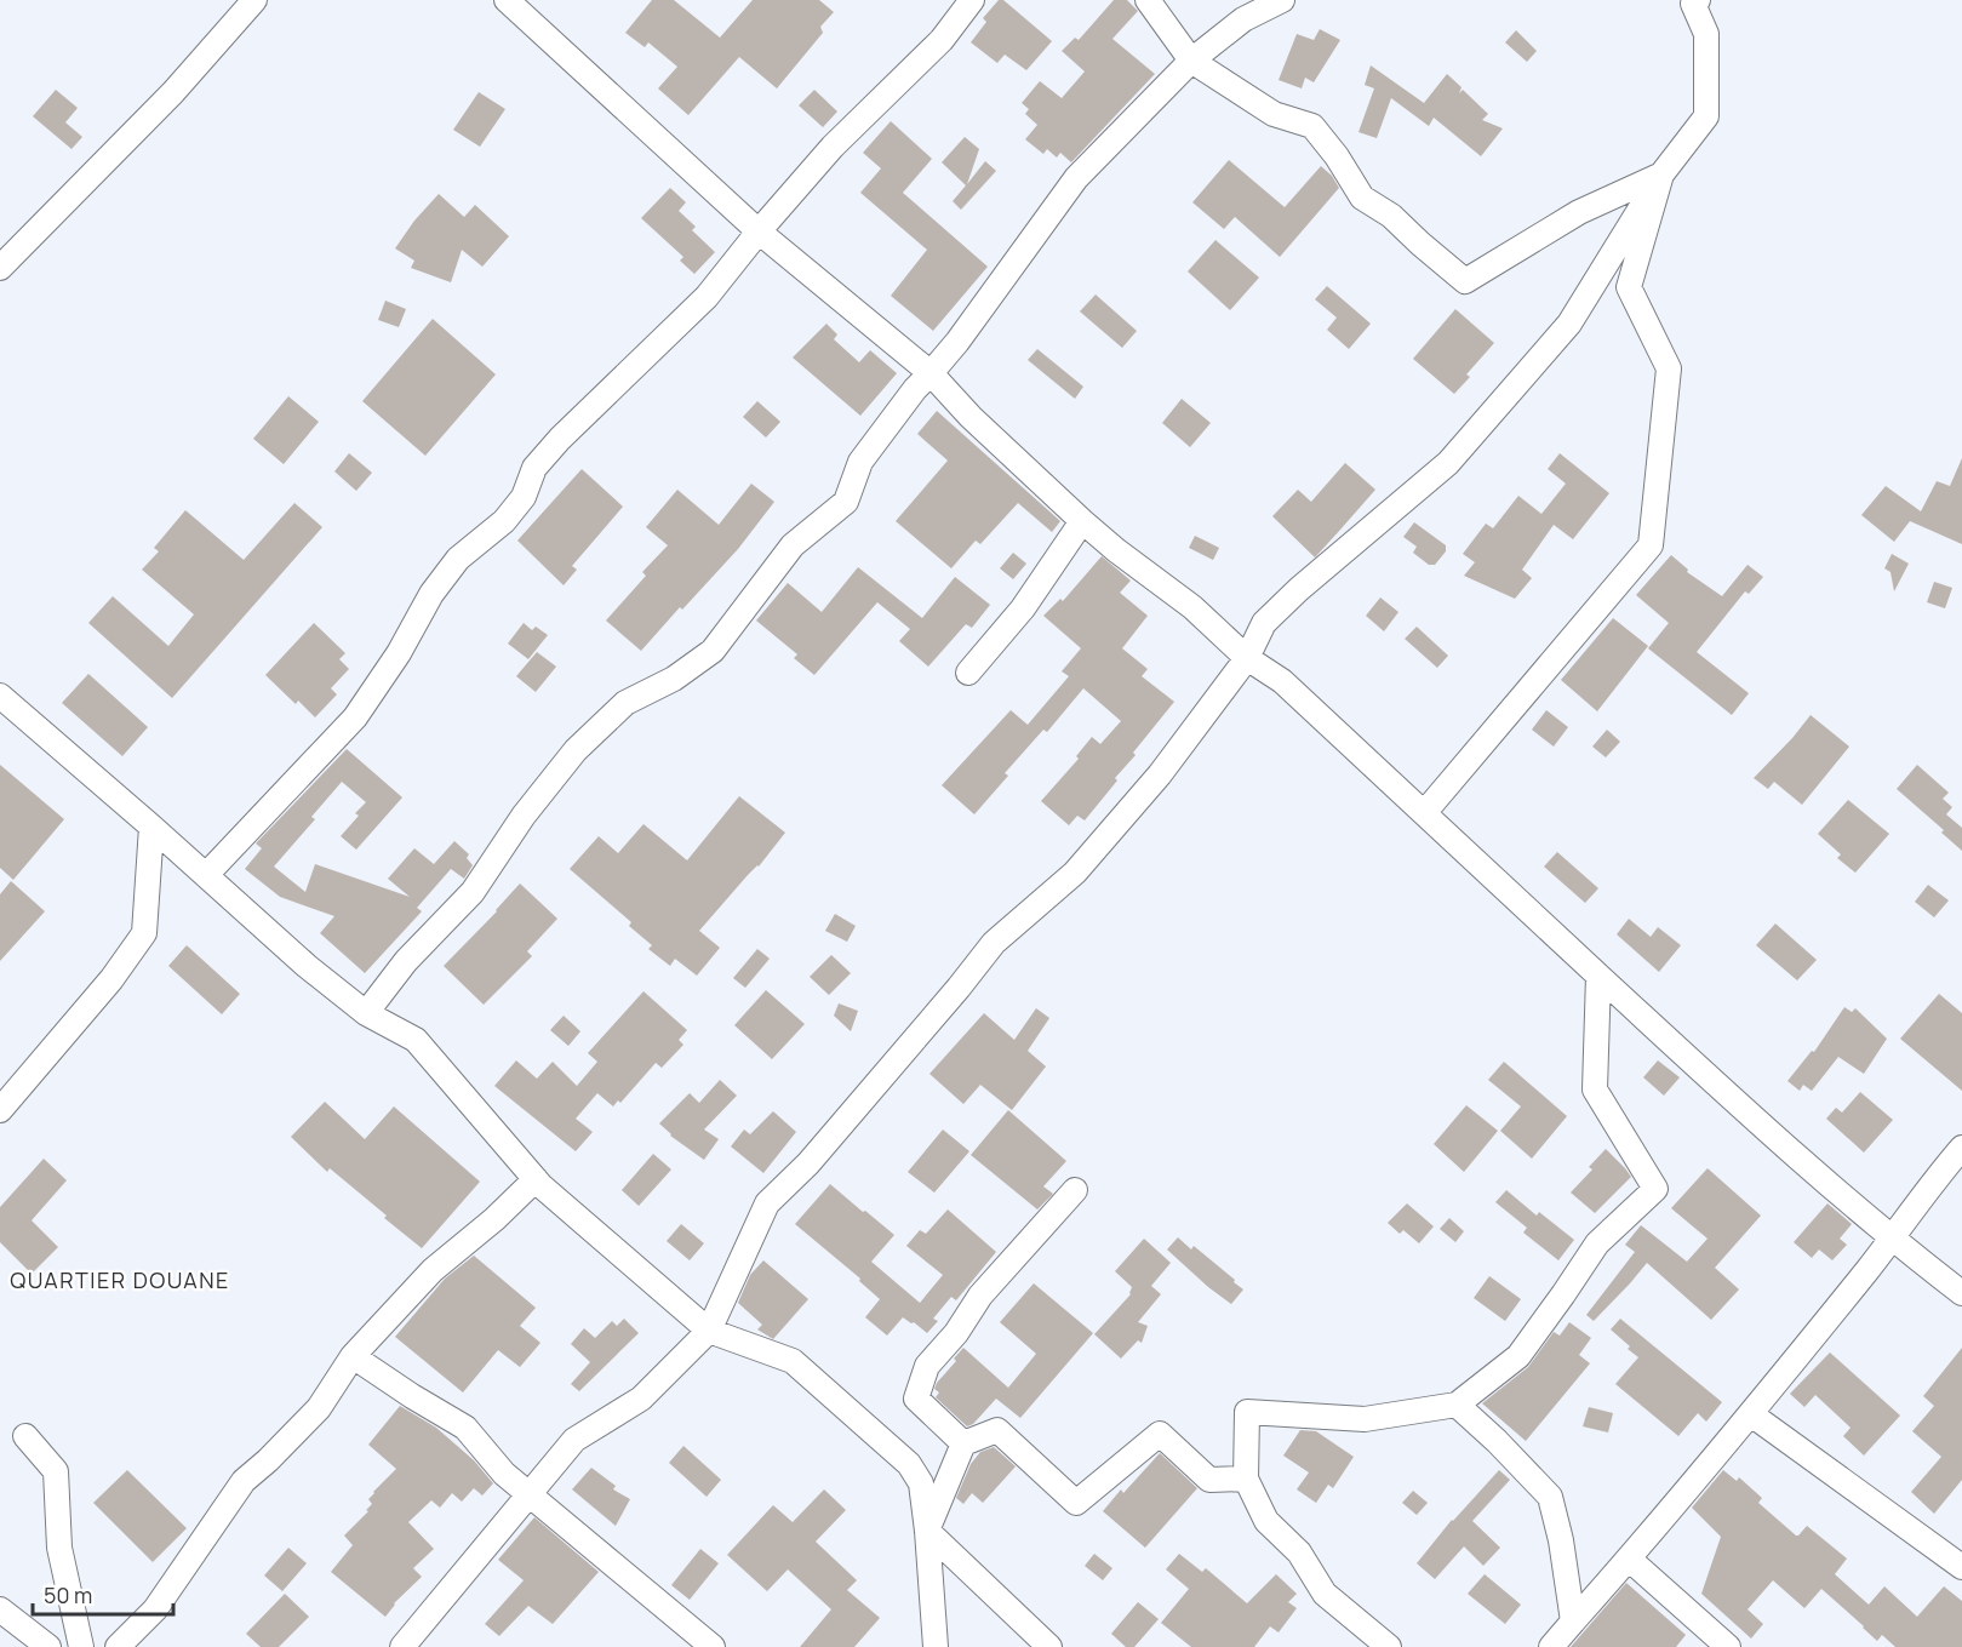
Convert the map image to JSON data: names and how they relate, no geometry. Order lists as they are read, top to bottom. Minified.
{"districts":["QUARTIER DOUANE"],"scale_bar":"50 m"}
